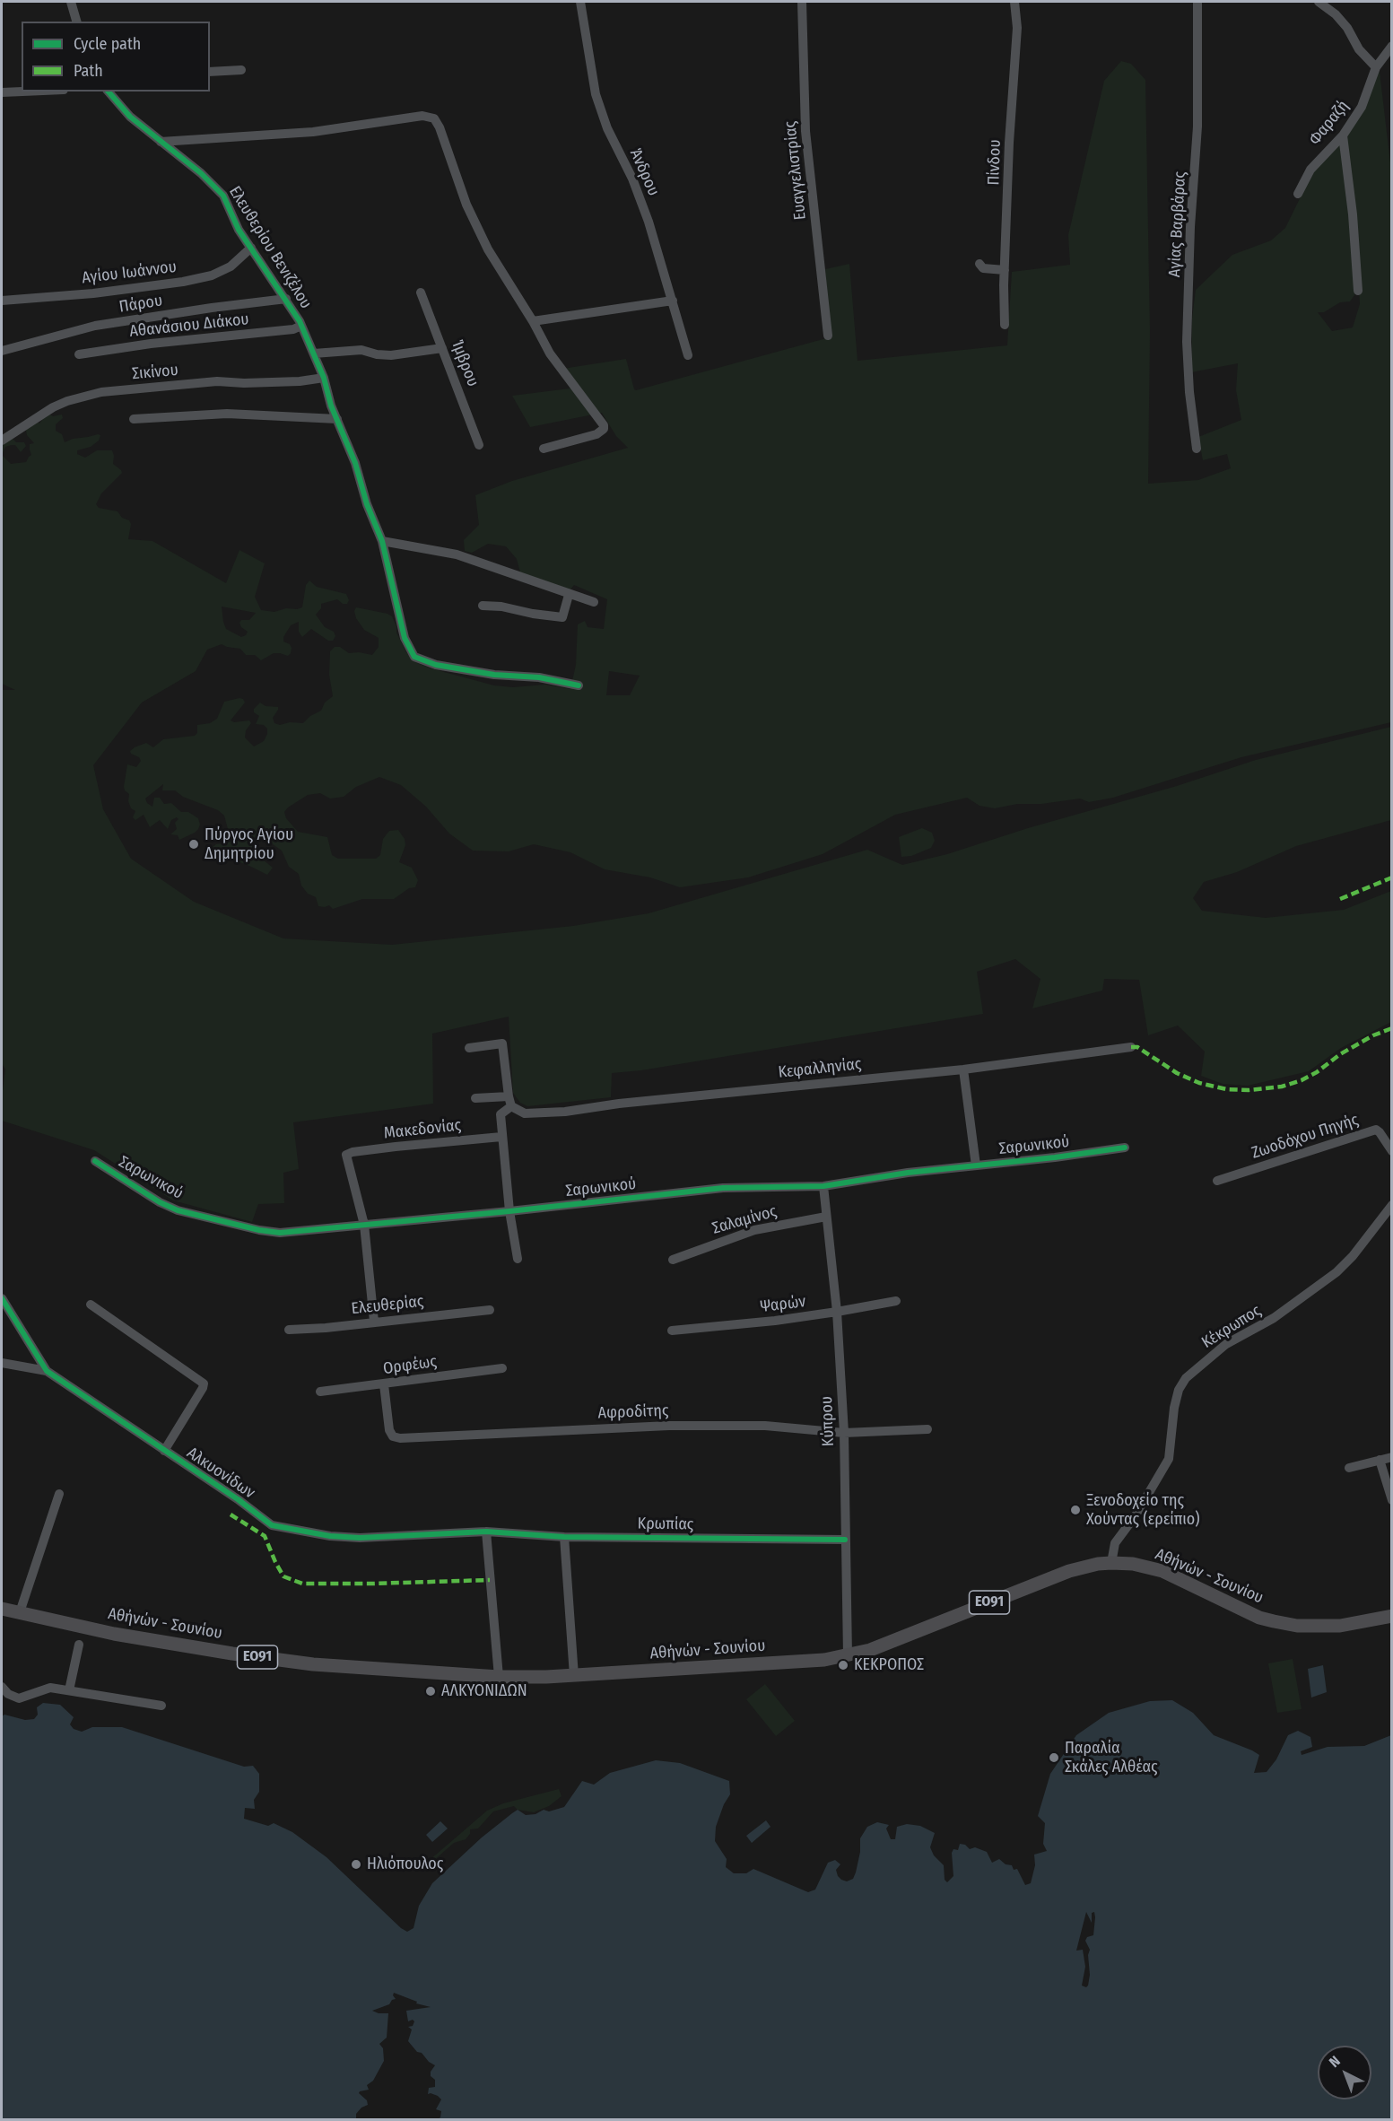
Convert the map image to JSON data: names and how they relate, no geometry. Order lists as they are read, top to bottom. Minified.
{"streets":{"main road":["Αθήνών - Σουνίου","ΕΟ91"],"street":["Φαραζή","Πίνδου","Ευαγγελιστρίας","Άνδρου","Αγίας Βαρβάρας","Ελευθερίου Βενιζέλου","Αγίου Ιωάννου","Πάρου","Αθανάσιου Διάκου","Ίμβρου","Σικίνου","Κεφαλληνίας","Μακεδονίας","Ζωοδόχου Πηγής","Σαρωνικού","Σαλαμίνος","Ψαρών","Ελευθερίας","Κέκρωπος","Ορφέως","Αφροδίτης","Κύπρου","Αλκυονίδων","Κρωπίας"]},"crossings":[["Ελευθερίου Βενιζέλου","Αγίου Ιωάννου"],["Ελευθερίου Βενιζέλου","Πάρου"],["Ελευθερίου Βενιζέλου","Αθανάσιου Διάκου"],["Ελευθερίου Βενιζέλου","Σικίνου"],["Μακεδονίας","Σαρωνικού"],["Σαρωνικού","Κύπρου"],["Σαλαμίνος","Κύπρου"],["Ψαρών","Κύπρου"],["Κέκρωπος","Αθήνών - Σουνίου"],["Ορφέως","Αφροδίτης"],["Αφροδίτης","Κύπρου"],["Κύπρου","Κρωπίας"],["Κύπρου","Αθήνών - Σουνίου"],["Αλκυονίδων","Κρωπίας"]],"places":["Πύργος Αγίου Δημητρίου","Ξενοδοχείο της Χούντας (ερείπιο)","ΚΕΚΡΟΠΟΣ","ΑΛΚΥΟΝΙΔΩΝ","Παραλία Σκάλες Αλθέας","Ηλιόπουλος"],"legend":["Cycle path","Path"],"north":"top left"}
